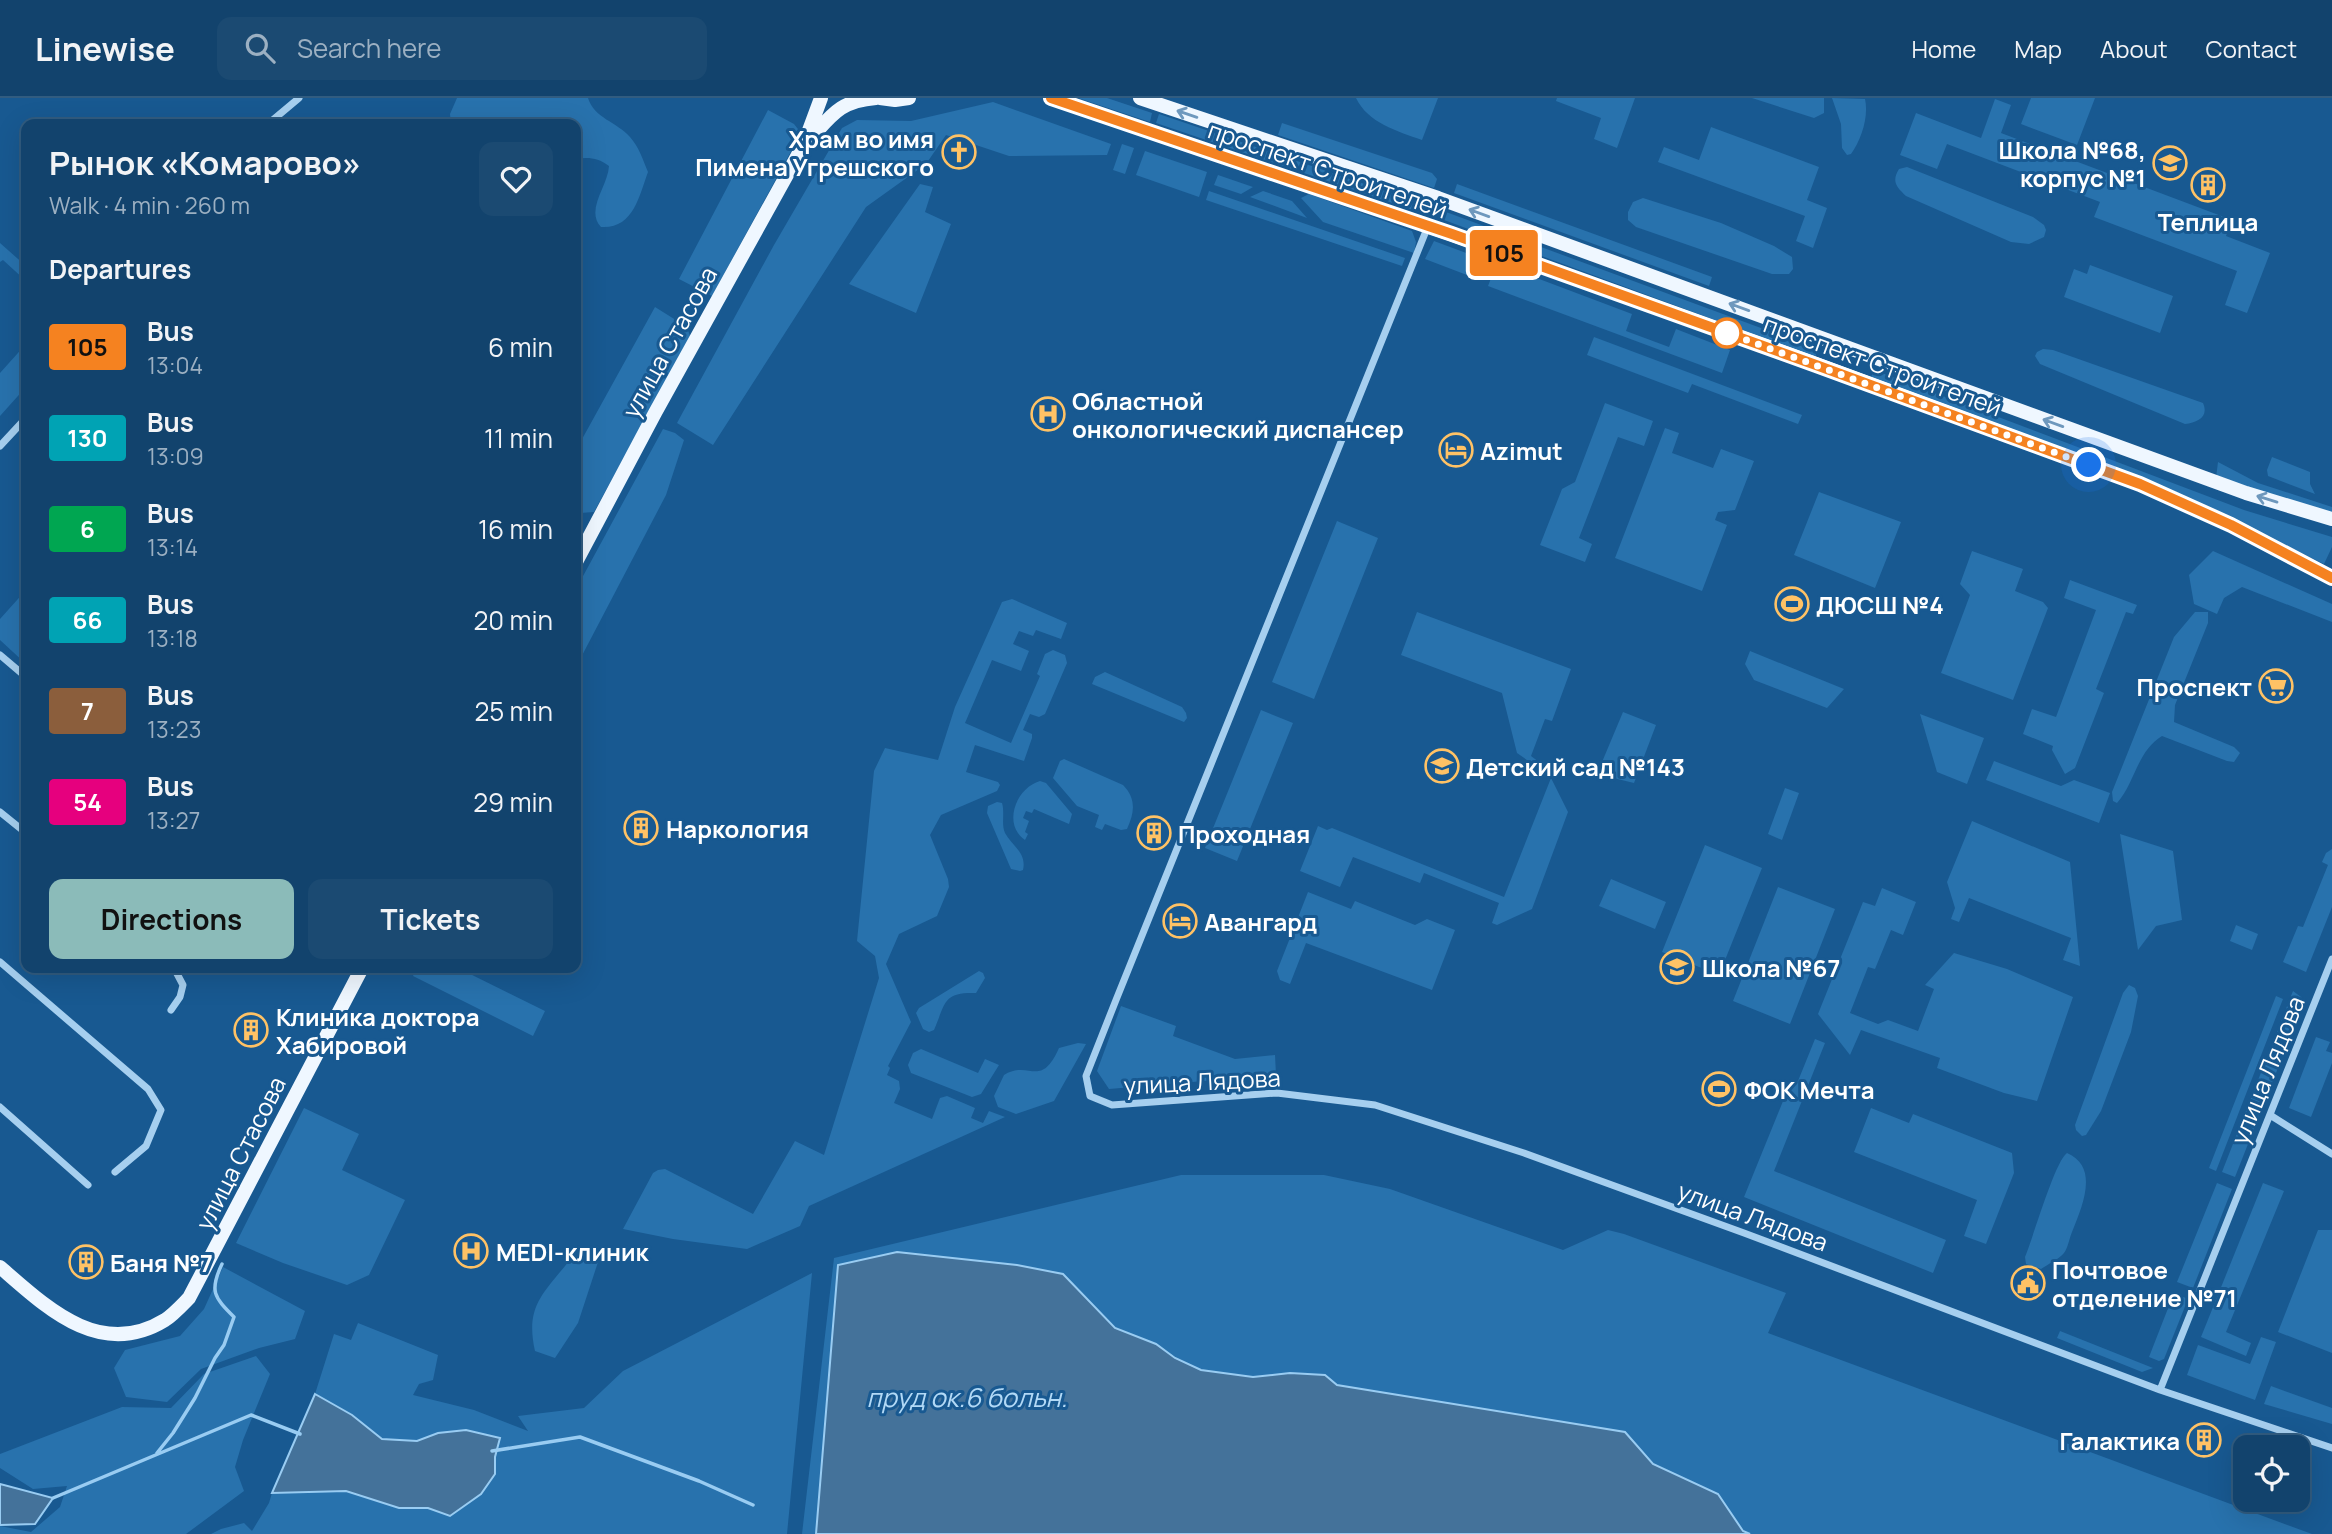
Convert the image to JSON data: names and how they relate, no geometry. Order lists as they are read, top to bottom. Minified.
{"streets":{"main road":["проспект Строителей","улица Стасова"],"street":["улица Лядова"]},"crossings":[["проспект Строителей","улица Лядова"]],"water":["пруд ок.6 больн."],"places":{"church":["Храм во имя Пимена Угрешского"],"school or university":["Школа №68, корпус №1","Детский сад №143","Школа №67"],"building":["Теплица","Наркология","Проходная","Клиника доктора Хабировой","Баня №7","Галактика"],"hospital":["Областной онкологический диспансер","MEDI-клиник"],"hotel":["Azimut","Авангард"],"sports":["ДЮСШ №4","ФОК Мечта"],"supermarket":["Проспект"],"public building":["Почтовое отделение №71"]},"lines":["bus line 105"],"page":{"header":"Linewise","search":"Search here","nav":["Home","Map","About","Contact"],"on_map":"105","heading":[["Рынок «Комарово»","Walk · 4 min · 260 m"],"Departures"],"list":[{"mark":"105","name":"Bus","note":"13:04","value":"6 min"},{"mark":"130","name":"Bus","note":"13:09","value":"11 min"},{"mark":"6","name":"Bus","note":"13:14","value":"16 min"},{"mark":"66","name":"Bus","note":"13:18","value":"20 min"},{"mark":"7","name":"Bus","note":"13:23","value":"25 min"},{"mark":"54","name":"Bus","note":"13:27","value":"29 min"}],"buttons":["Directions","Tickets"]}}
